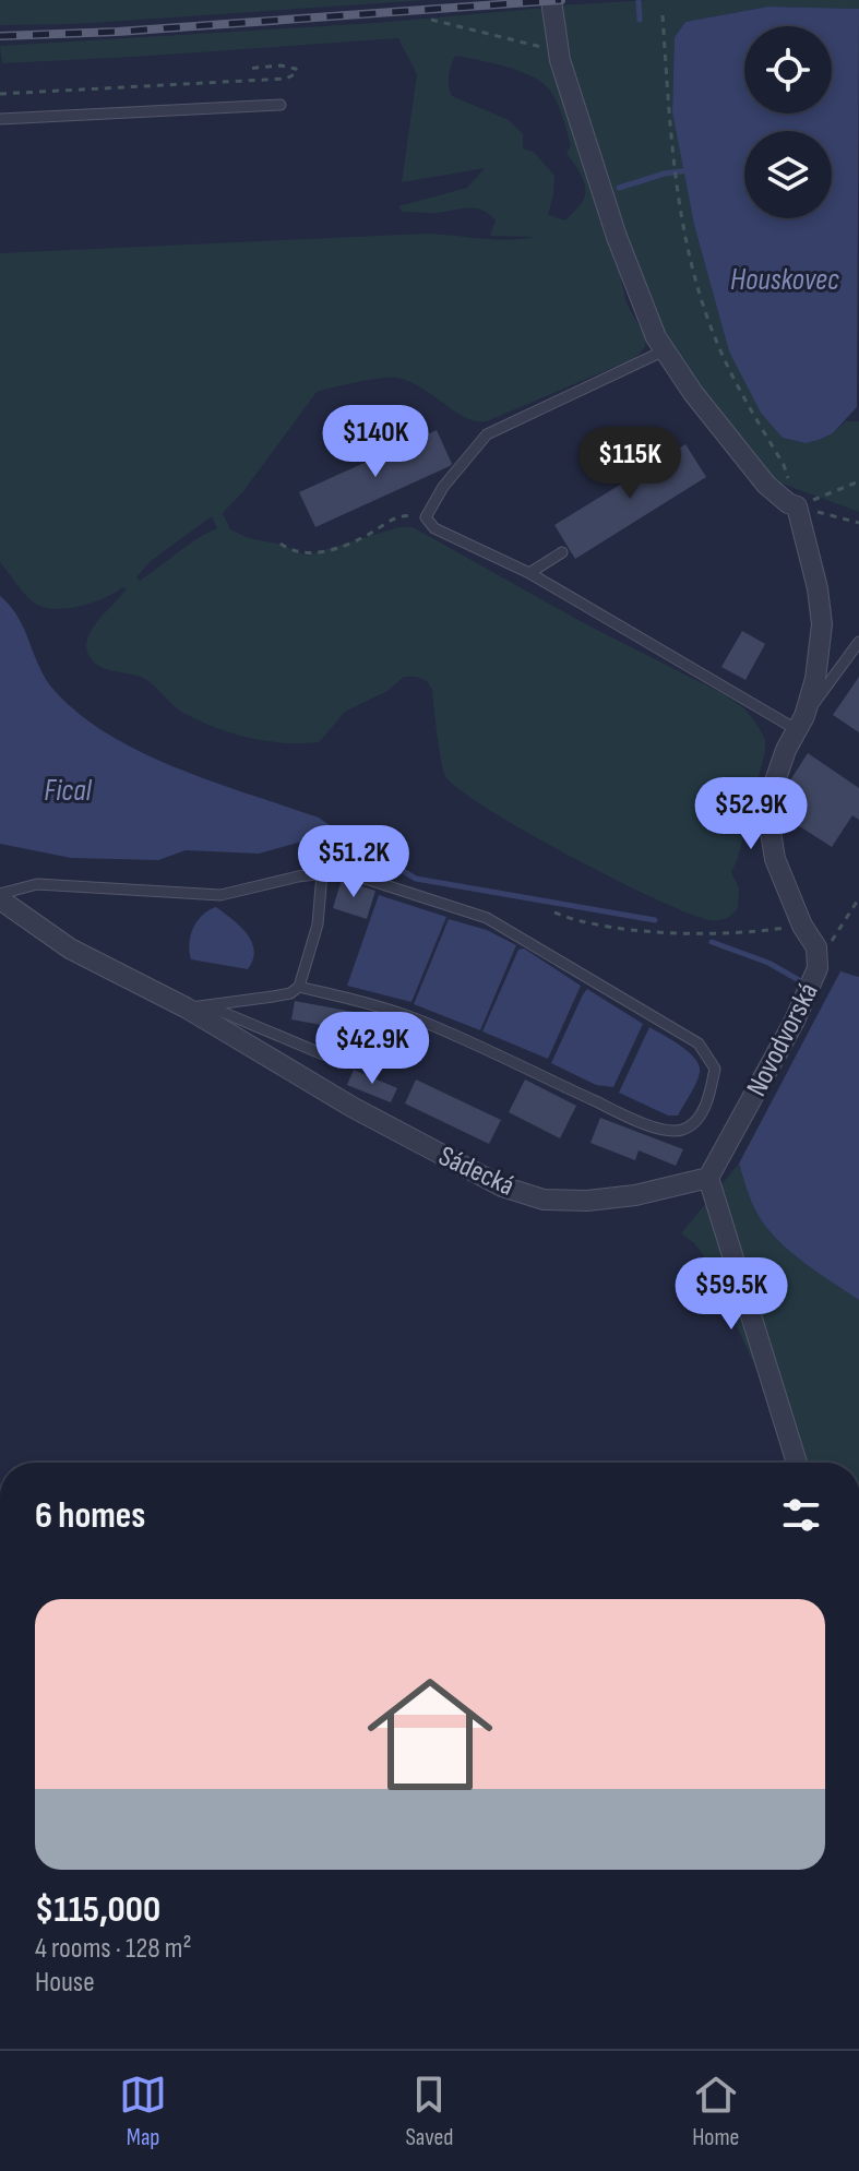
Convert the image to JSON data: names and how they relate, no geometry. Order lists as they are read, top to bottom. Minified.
{"streets":{"street":["Novodvorská","Sádecká"]},"crossings":[["Novodvorská","Sádecká"]],"water":["Houskovec","Fical"],"page":{"price":["$140K","$115K","$52.9K","$51.2K","$42.9K","$59.5K"],"heading":"6 homes","list":[{"name":"$115,000","note":"4 rooms · 128 m² · House"}],"tabs":["Map","Saved","Home"]}}
